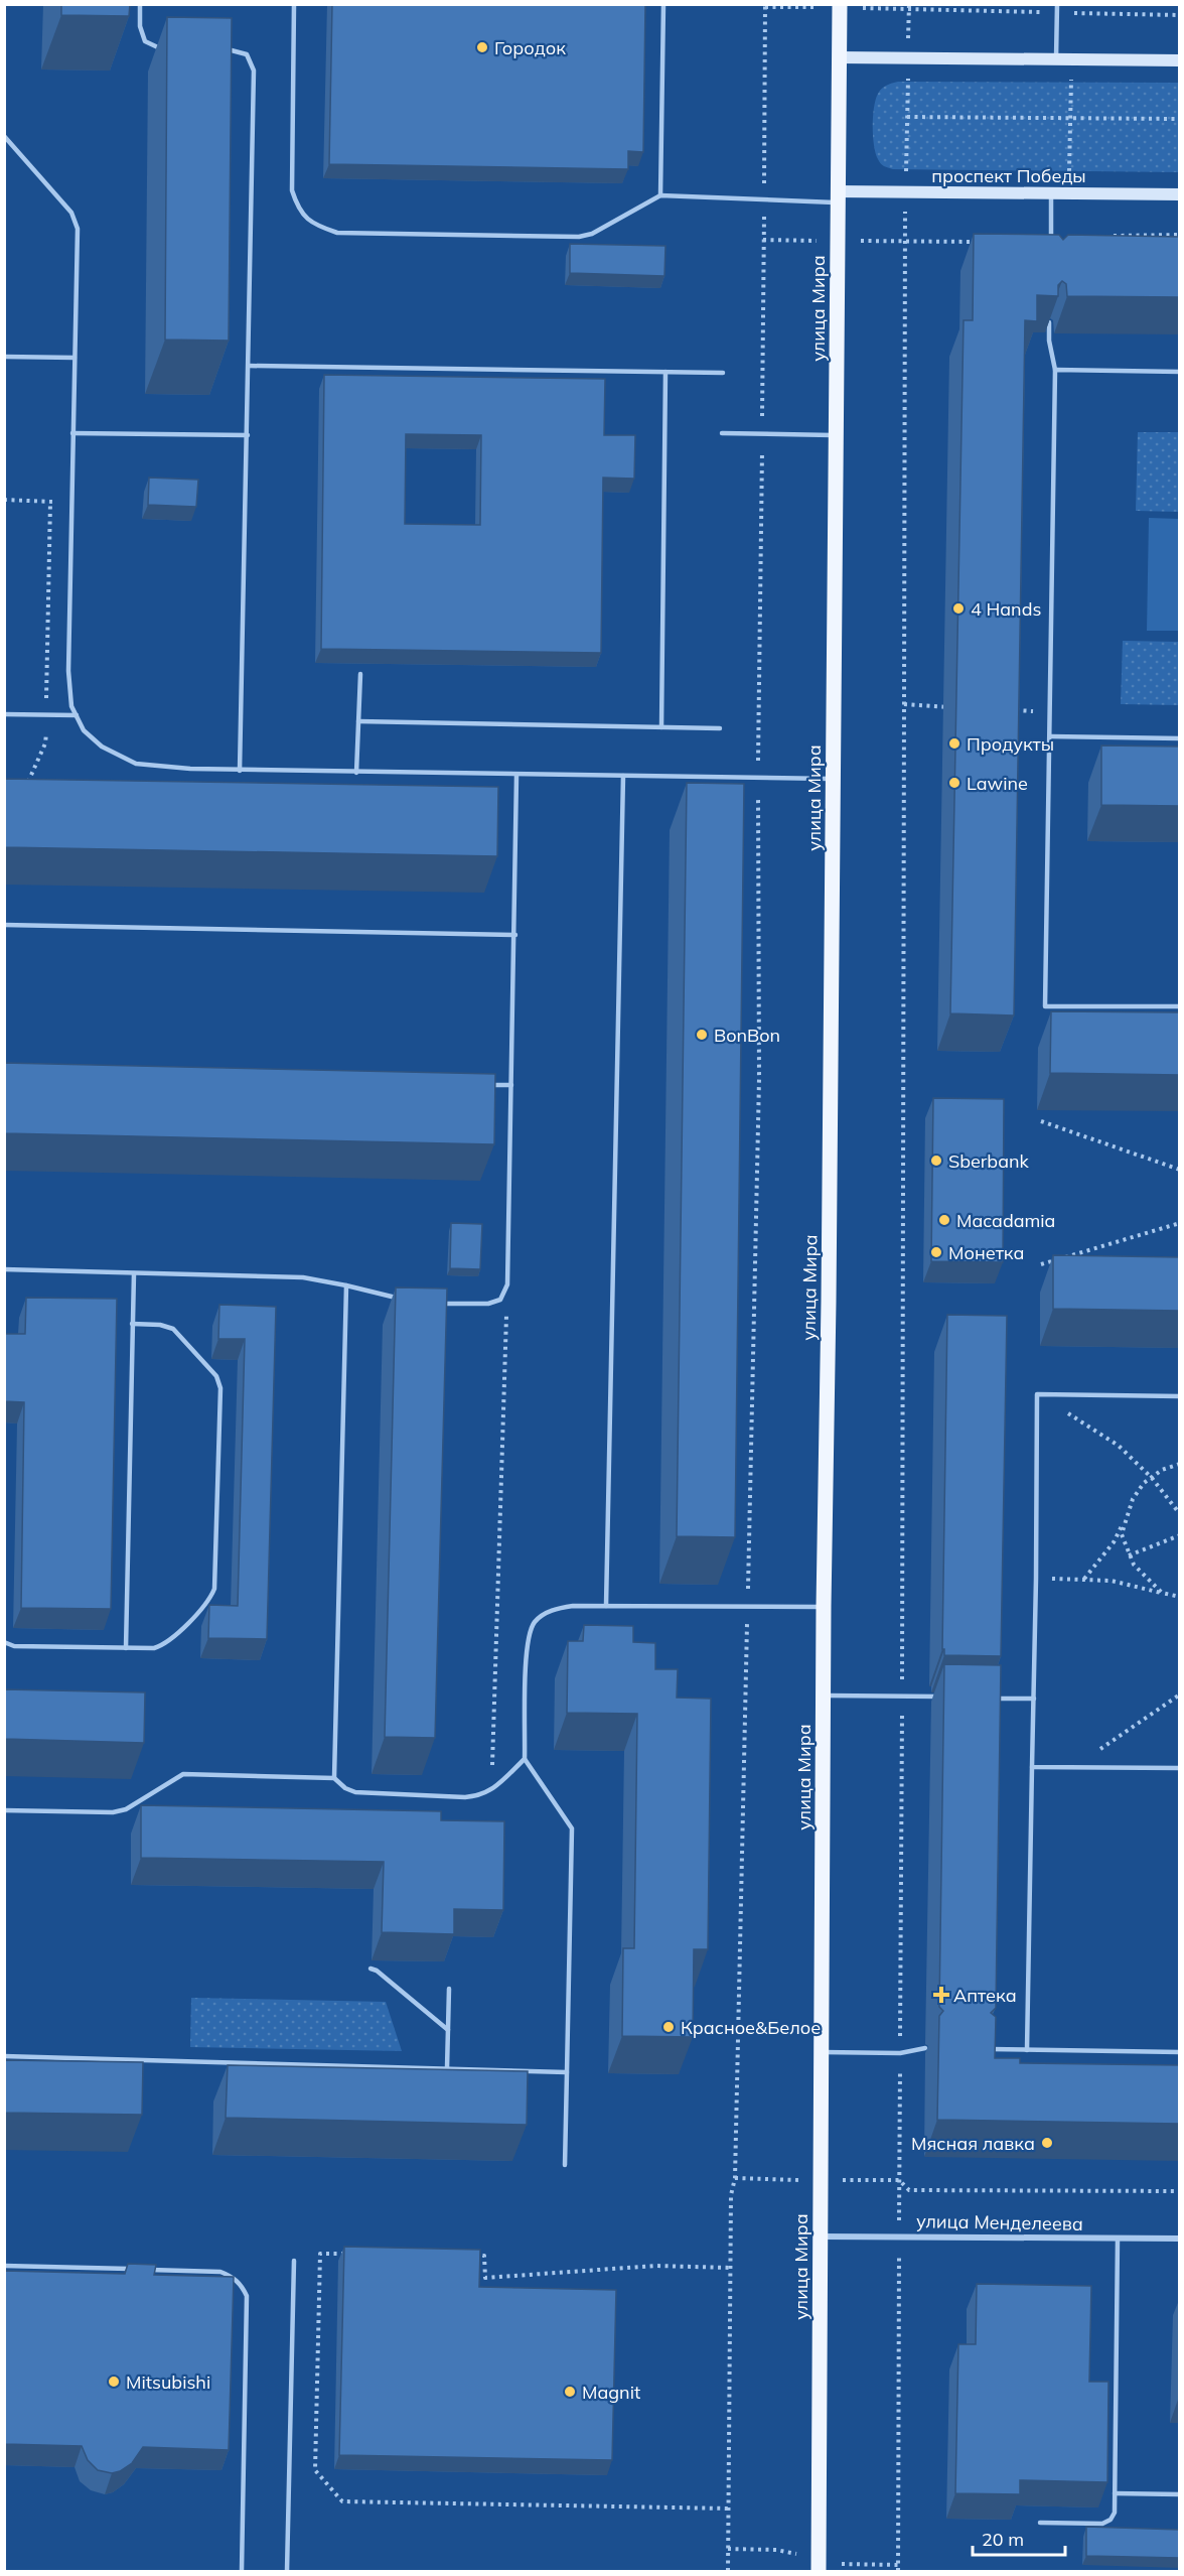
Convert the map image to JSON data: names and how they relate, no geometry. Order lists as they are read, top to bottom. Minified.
{"streets":{"main road":["проспект Победы","улица Мира"],"street":["улица Менделеева"]},"crossings":[["проспект Победы","улица Мира"],["улица Мира","улица Менделеева"]],"places":{"other":["Городок","4 Hands","Продукты","Lawine","BonBon","Sberbank","Macadamia","Монетка","Красное&Белое","Мясная лавка","Mitsubishi","Magnit"],"health":["Аптека"]},"scale_bar":"20 m"}
